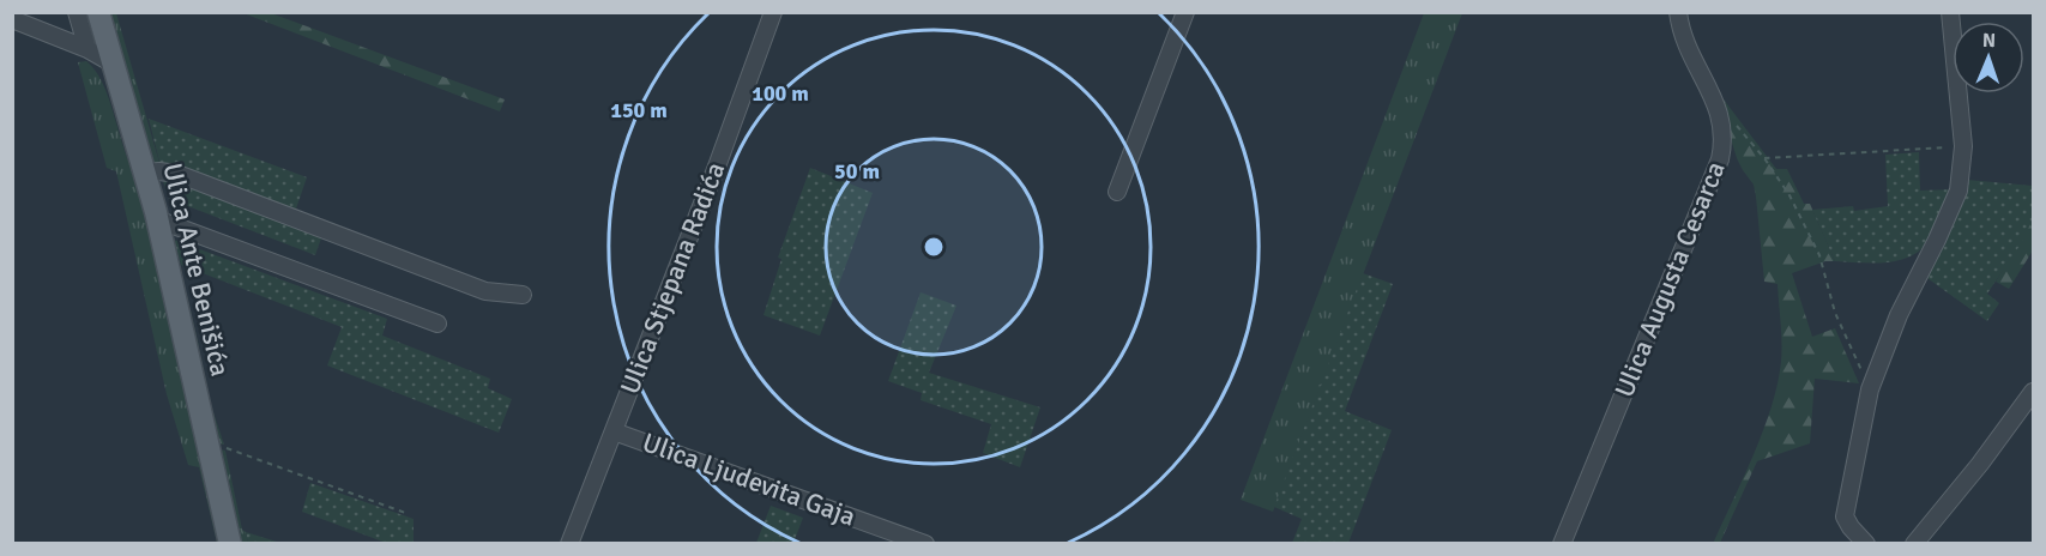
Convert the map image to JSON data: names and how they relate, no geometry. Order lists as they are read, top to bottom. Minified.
{"streets":{"main road":["Ulica Ante Benišića"],"street":["Ulica Stjepana Radića","Ulica Augusta Cesarca","Ulica Ljudevita Gaja"]},"crossings":[["Ulica Stjepana Radića","Ulica Ljudevita Gaja"]],"north":"top","rings":["100 m","150 m","50 m"]}
